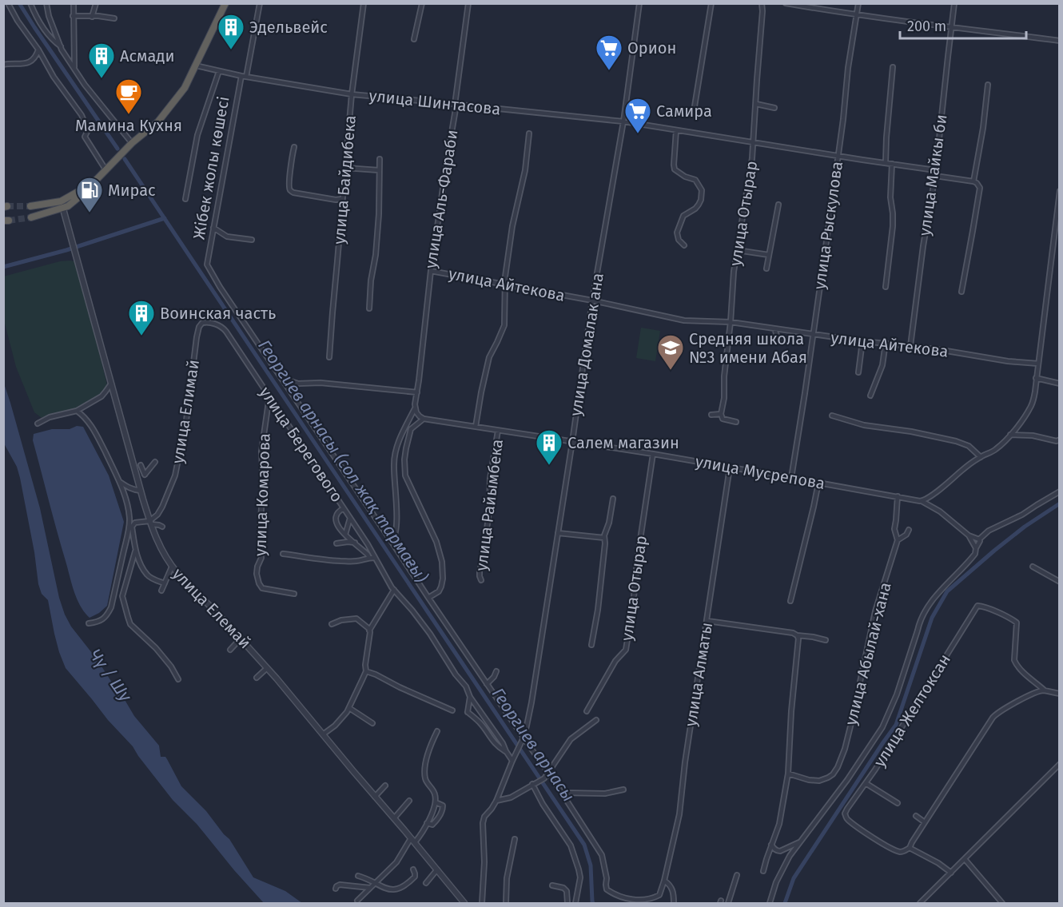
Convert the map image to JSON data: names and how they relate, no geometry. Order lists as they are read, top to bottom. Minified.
{"streets":{"street":["улица Шинтасова","Жібек жолы көшесі","улица Майкы би","улица Байдибека","улица Аль-Фараби","улица Отырар","улица Рыскулова","улица Айтекова","улица Домалак ана","улица Елимай","улица Берегового","улица Мусрепова","улица Комарова","улица Райымбека","улица Елемай","улица Абылай-хана","улица Алматы","улица Желтоксан"]},"crossings":[["улица Шинтасова","Жібек жолы көшесі"],["улица Шинтасова","улица Майкы би"],["улица Шинтасова","улица Байдибека"],["улица Шинтасова","улица Аль-Фараби"],["улица Шинтасова","улица Отырар"],["улица Шинтасова","улица Рыскулова"],["улица Шинтасова","улица Домалак ана"],["улица Майкы би","улица Айтекова"],["улица Аль-Фараби","улица Айтекова"],["улица Отырар","улица Айтекова"],["улица Отырар","улица Мусрепова"],["улица Рыскулова","улица Айтекова"],["улица Рыскулова","улица Мусрепова"],["улица Айтекова","улица Домалак ана"],["улица Айтекова","улица Райымбека"],["улица Домалак ана","улица Берегового"],["улица Домалак ана","улица Мусрепова"],["улица Домалак ана","улица Алматы"],["улица Елимай","улица Берегового"],["улица Елимай","улица Елемай"],["улица Берегового","улица Комарова"],["улица Мусрепова","улица Райымбека"],["улица Мусрепова","улица Абылай-хана"],["улица Мусрепова","улица Алматы"]],"water":["Георгиев арнасы (сол жақ тармағы)","Чү / Шу","Георгиев арнасы"],"places":{"building":["Эдельвейс","Асмади","Воинская часть","Салем магазин"],"supermarket":["Орион","Самира"],"cafe":["Мамина Кухня"],"fuel station":["Мирас"],"school or university":["Средняя школа №3 имени Абая"]},"scale_bar":"200 m"}
